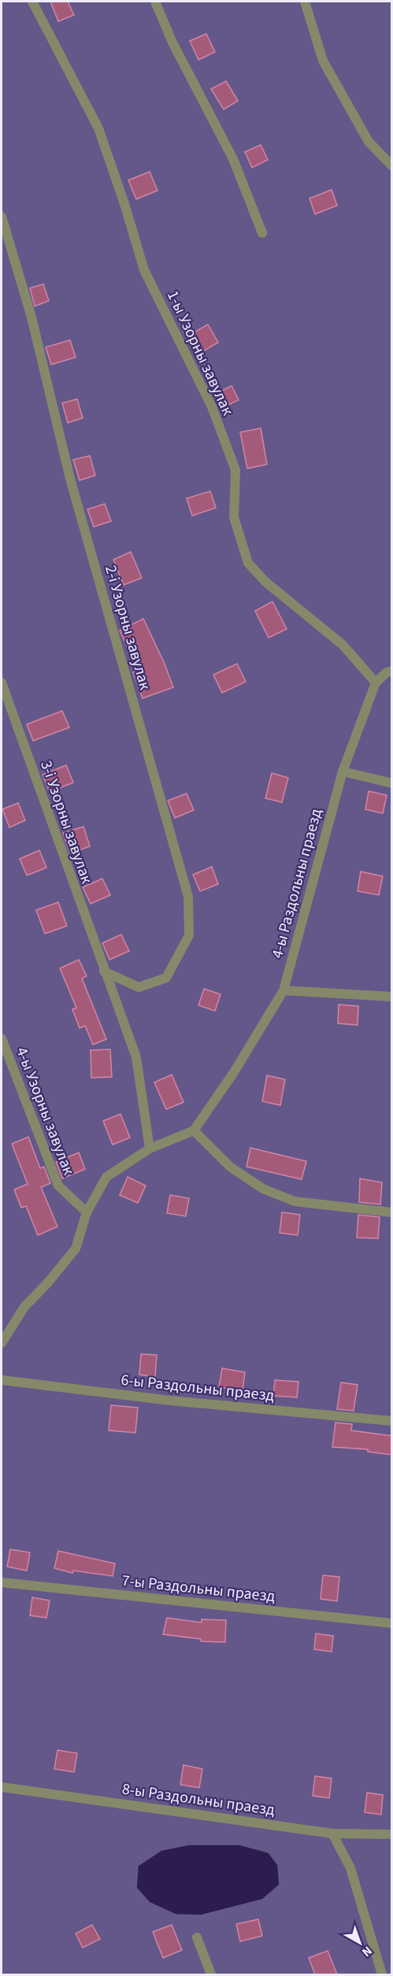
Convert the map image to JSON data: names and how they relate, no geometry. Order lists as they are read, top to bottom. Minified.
{"streets":{"lane":["1-ы Узорны завулак","2-і Узорны завулак","3-і Узорны завулак","4-ы Раздольны праезд","4-ы Узорны завулак","6-ы Раздольны праезд","7-ы Раздольны праезд","8-ы Раздольны праезд"]},"crossings":[["1-ы Узорны завулак","4-ы Раздольны праезд"],["2-і Узорны завулак","3-і Узорны завулак"]],"north":"bottom right"}
